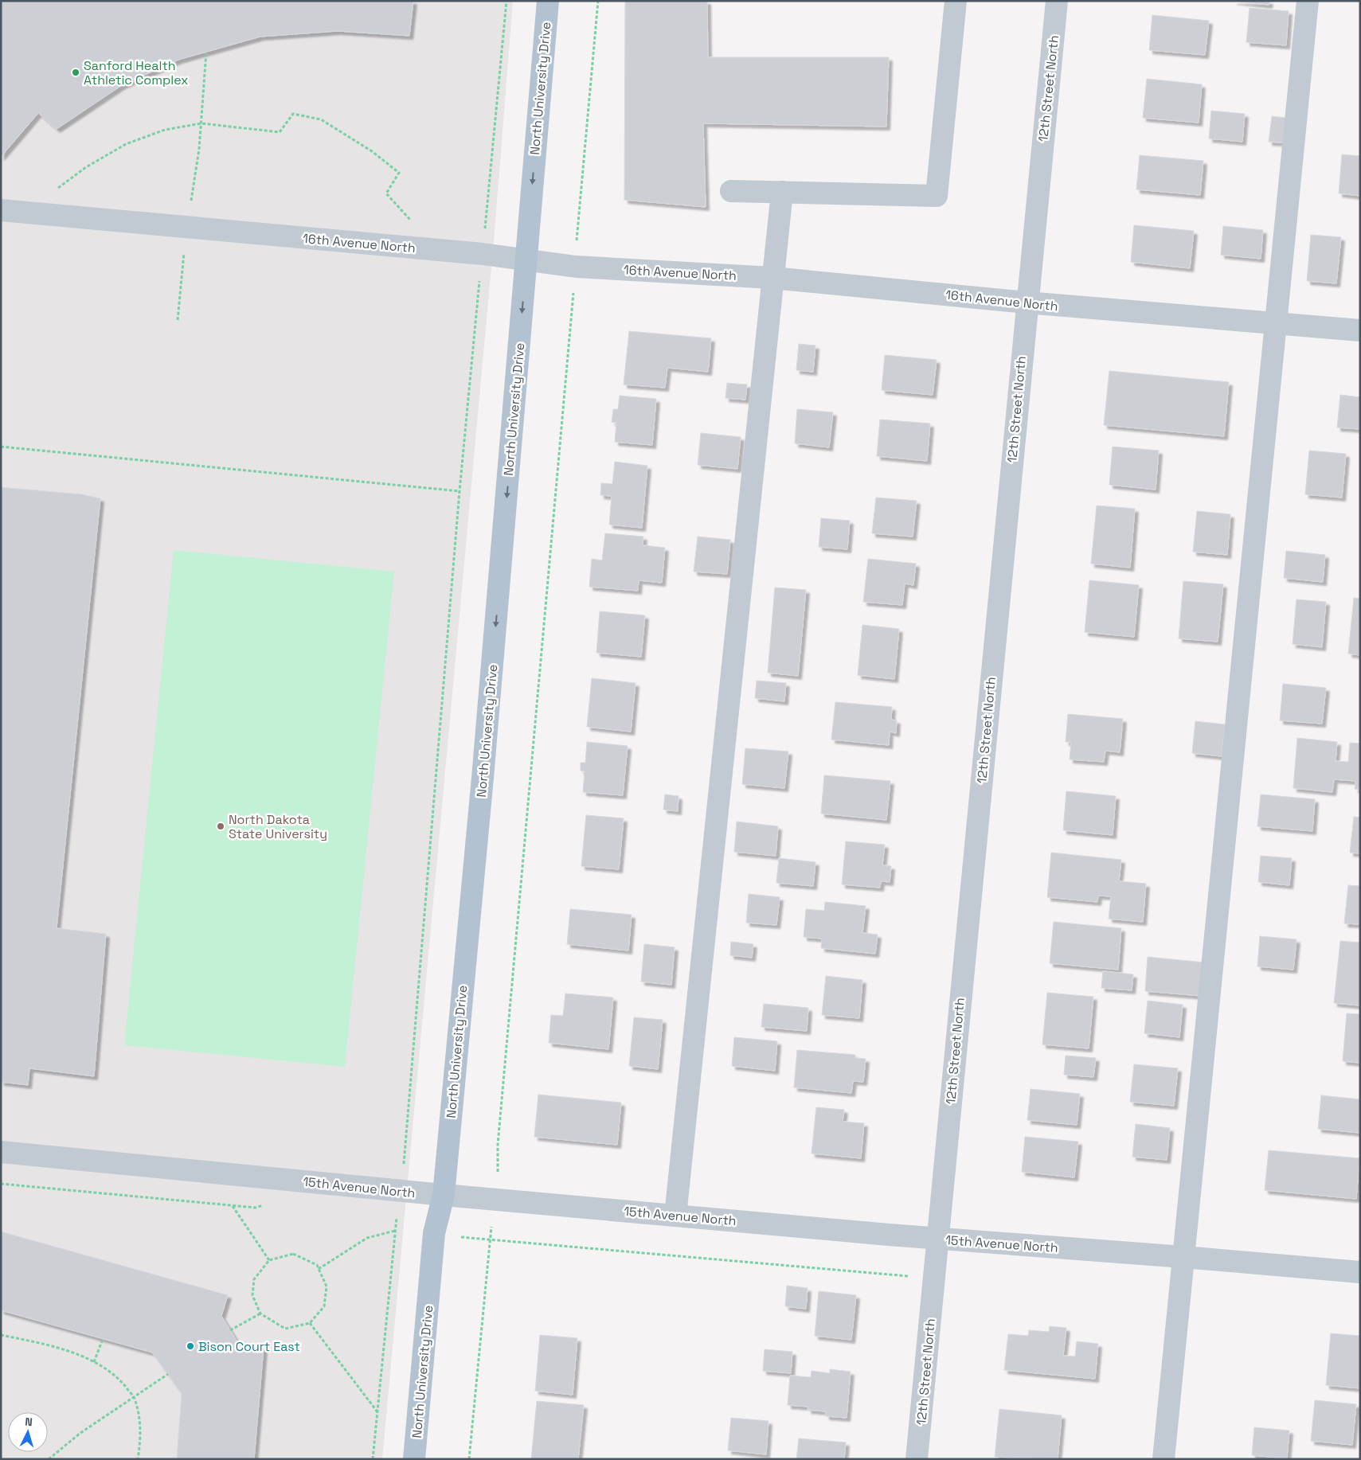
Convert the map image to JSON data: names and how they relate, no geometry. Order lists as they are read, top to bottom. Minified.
{"streets":{"main road":["North University Drive"],"street":["12th Street North","16th Avenue North","15th Avenue North"]},"crossings":[["North University Drive","16th Avenue North"],["North University Drive","15th Avenue North"],["12th Street North","16th Avenue North"],["12th Street North","15th Avenue North"]],"one_way":["North University Drive"],"places":["Sanford Health Athletic Complex","North Dakota State University","Bison Court East"],"north":"top"}
